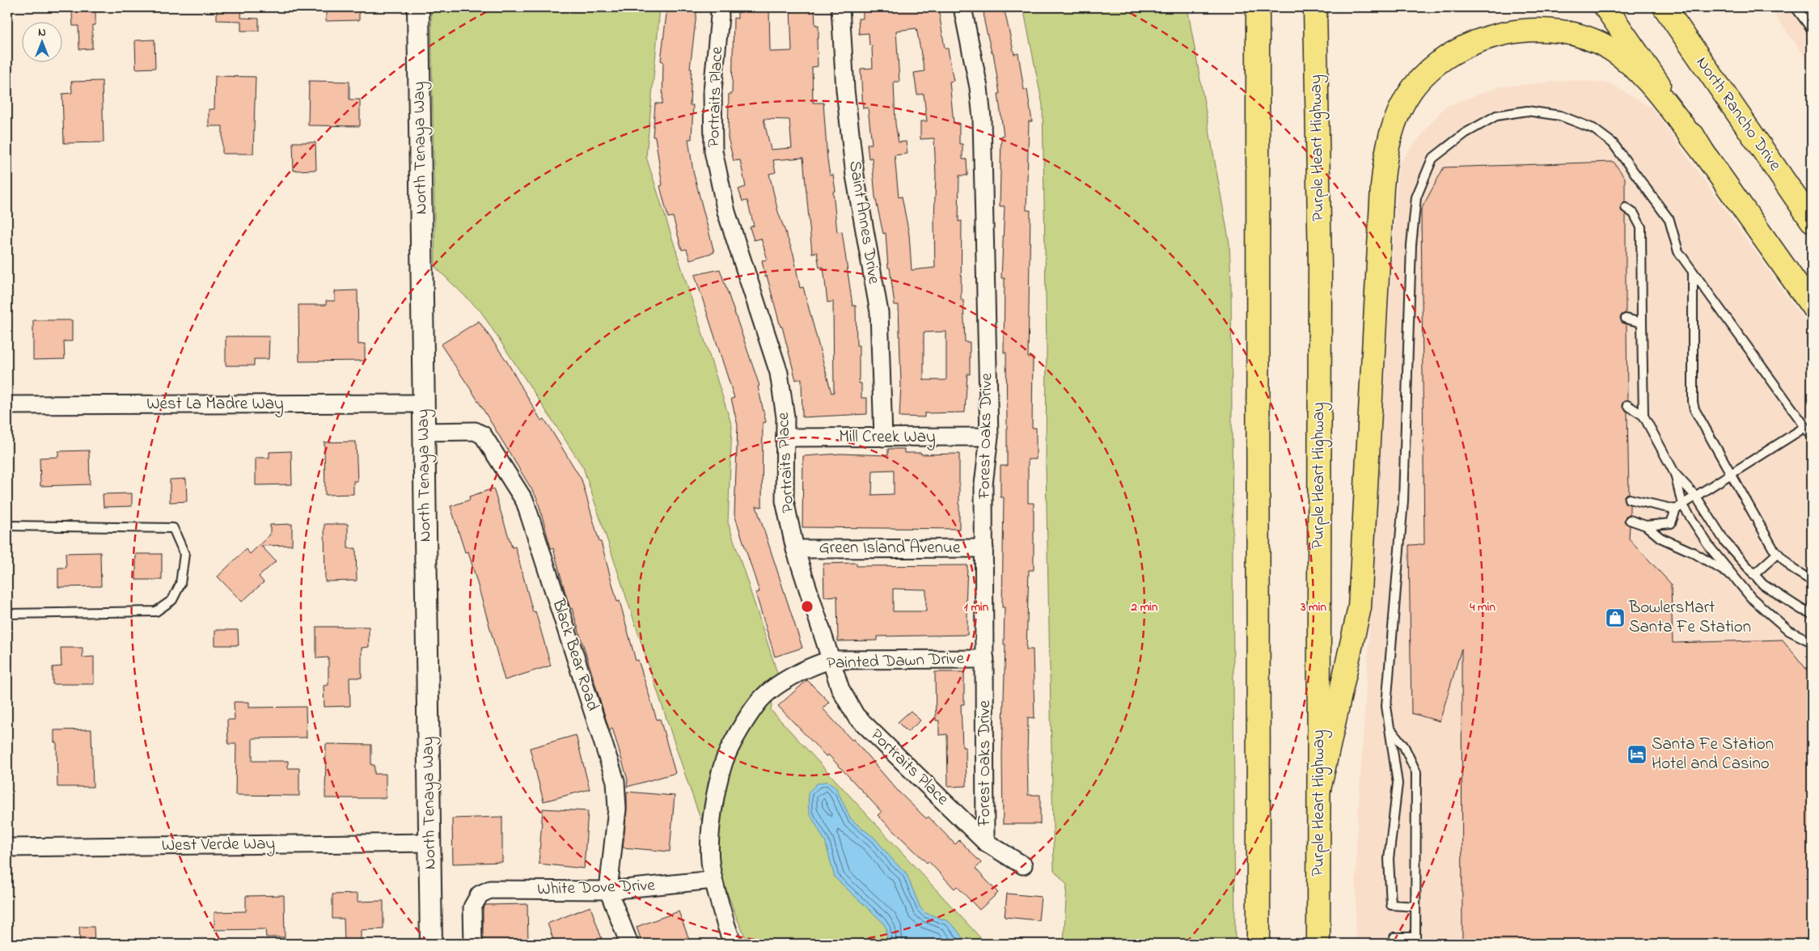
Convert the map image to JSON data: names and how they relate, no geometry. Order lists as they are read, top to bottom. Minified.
{"streets":{"main road":["North Rancho Drive","Purple Heart Highway"],"street":["Portraits Place","North Tenaya Way","Saint Annes Drive","West La Madre Way","Forest Oaks Drive","Mill Creek Way","Green Island Avenue","Black Bear Road","Painted Dawn Drive","West Verde Way","White Dove Drive"]},"crossings":[["Portraits Place","Forest Oaks Drive"],["Portraits Place","Mill Creek Way"],["Portraits Place","Green Island Avenue"],["Portraits Place","Painted Dawn Drive"],["North Tenaya Way","West La Madre Way"],["North Tenaya Way","Black Bear Road"],["North Tenaya Way","West Verde Way"],["Saint Annes Drive","Mill Creek Way"],["Forest Oaks Drive","Mill Creek Way"],["Forest Oaks Drive","Green Island Avenue"],["Forest Oaks Drive","Painted Dawn Drive"],["Black Bear Road","White Dove Drive"],["Painted Dawn Drive","White Dove Drive"]],"places":{"shop":["BowlersMart Santa Fe Station"],"hotel":["Santa Fe Station Hotel and Casino"]},"north":"top","rings":["1 min","2 min","3 min","4 min"]}
